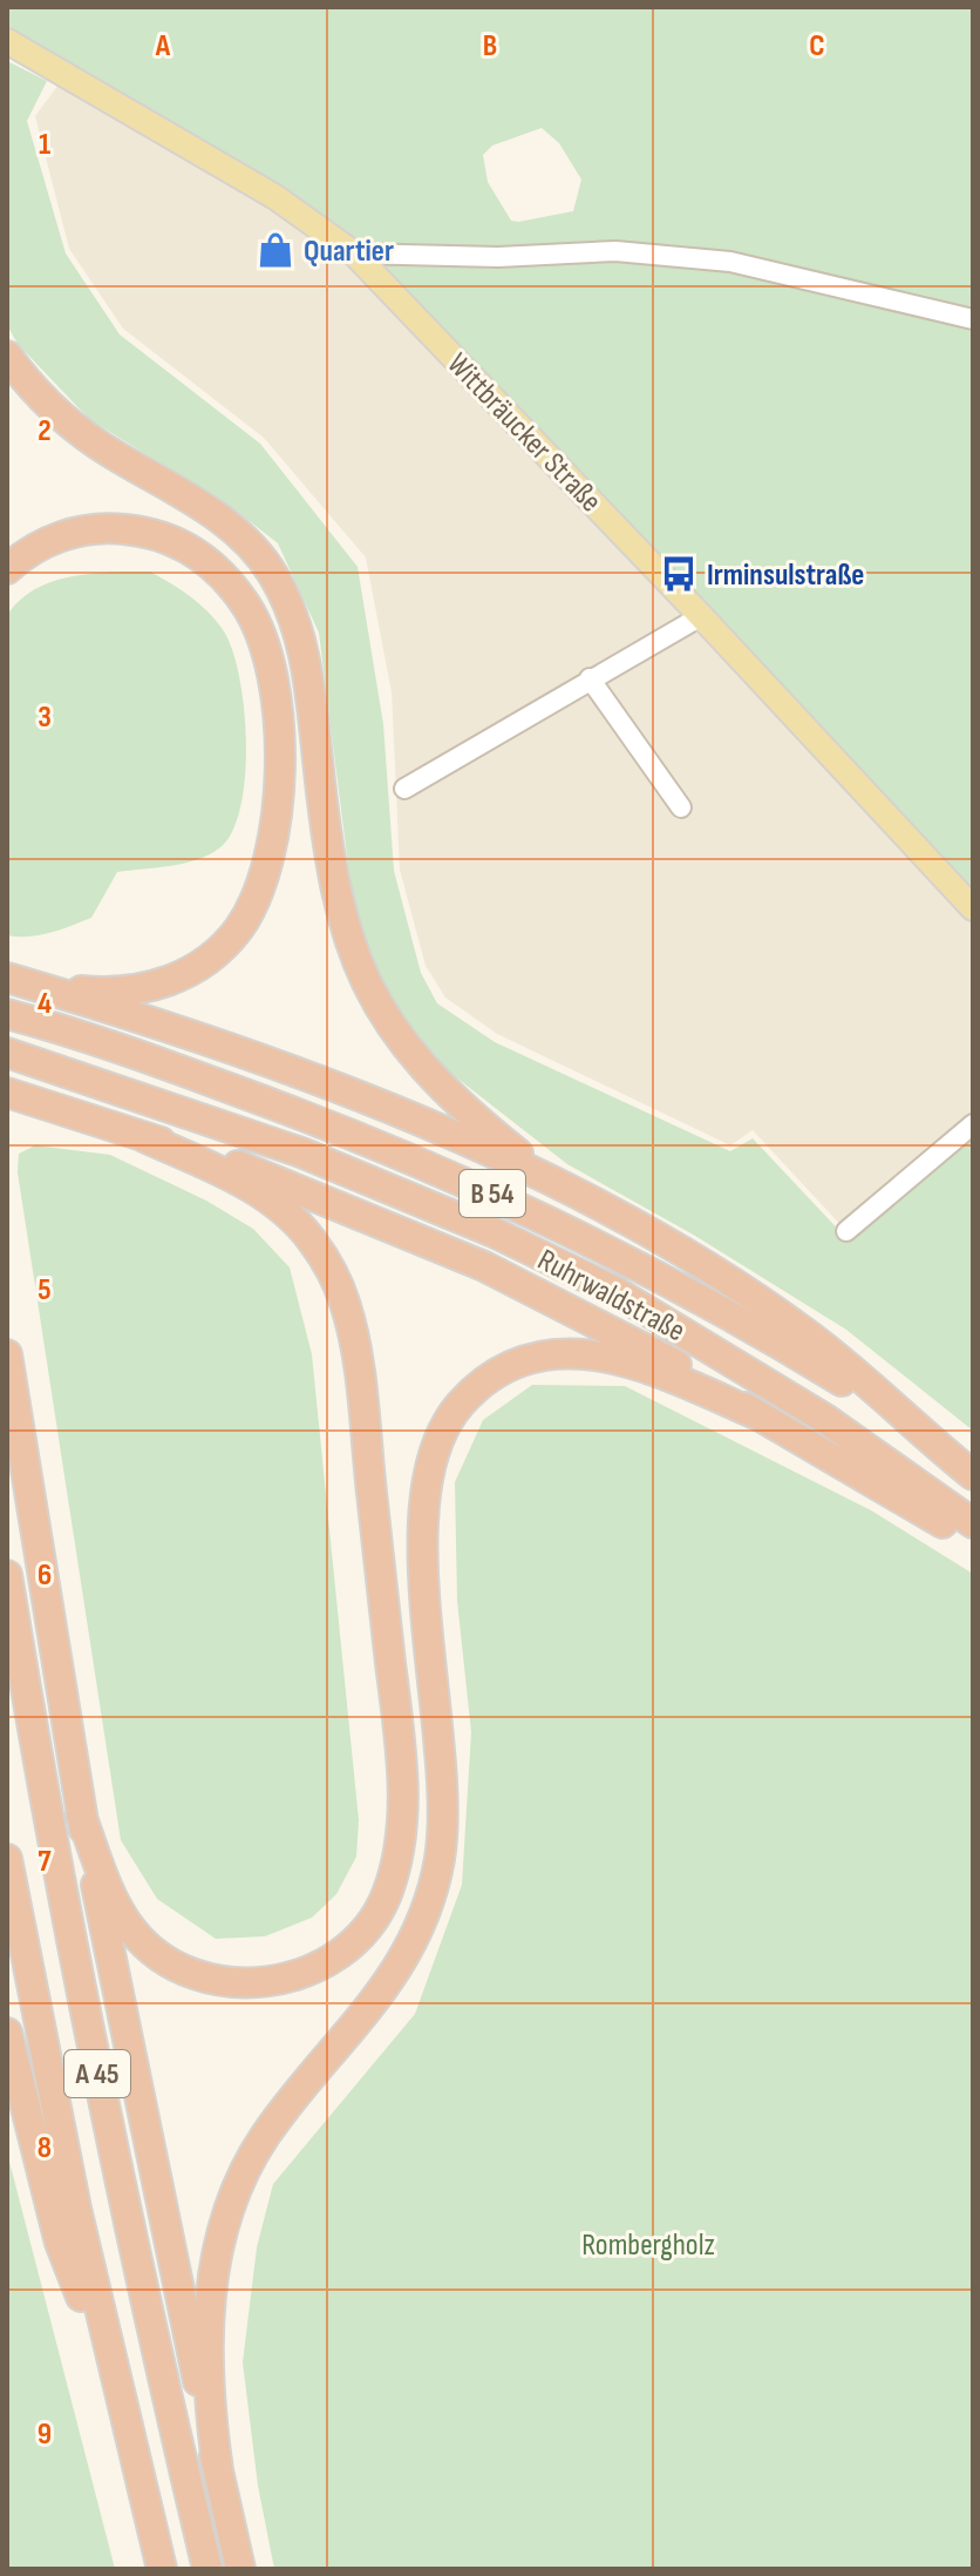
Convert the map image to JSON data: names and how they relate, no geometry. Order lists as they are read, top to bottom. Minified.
{"streets":{"highway":["B 54","Ruhrwaldstraße","A 45"],"main road":["Wittbräucker Straße"]},"parks":["Rombergholz"],"places":{"shop":["Quartier"],"bus stop":["Irminsulstraße"]},"grid":{"columns":["A","B","C"],"rows":["1","2","3","4","5","6","7","8","9"]}}
